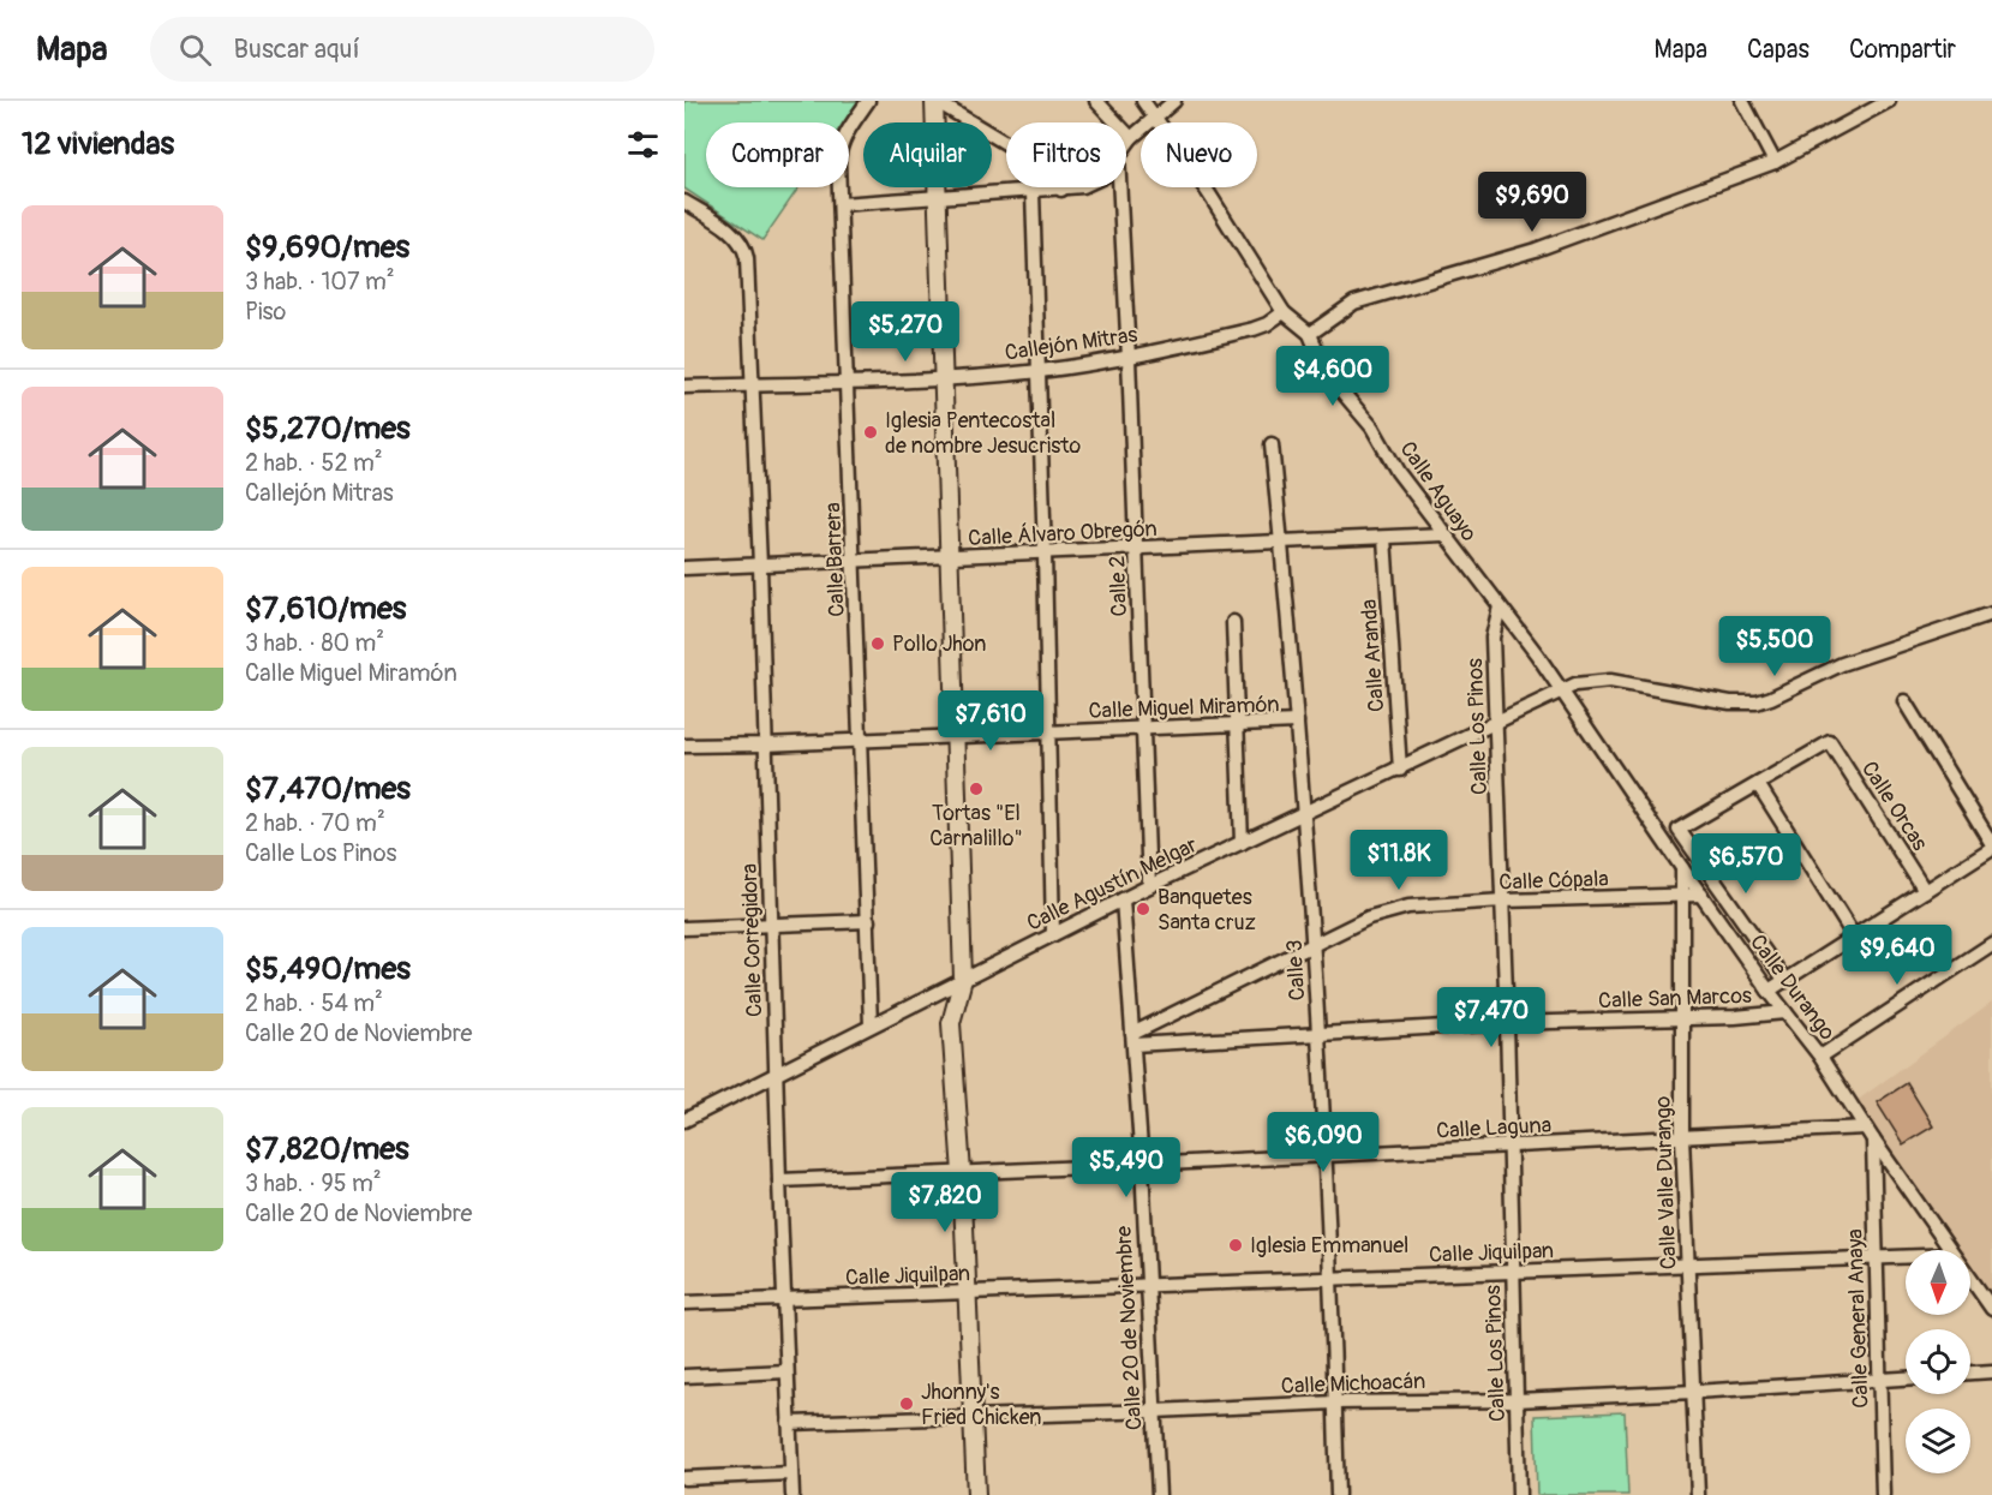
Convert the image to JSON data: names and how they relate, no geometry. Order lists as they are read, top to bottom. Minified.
{"streets":{"street":["Callejón Mitras","Calle Aguayo","Calle Álvaro Obregón","Calle Barrera","Calle 2","Calle Aranda","Calle Miguel Miramón","Calle Los Pinos","Calle Orcas","Calle Cópala","Calle Agustín Melgar","Calle Corregidora","Calle 3","Calle Durango","Calle San Marcos","Calle Laguna","Calle Valle Durango","Calle Jiquilpan","Calle General Anaya","Calle 20 de Noviembre","Calle Michoacán"]},"crossings":[["Callejón Mitras","Calle Aguayo"],["Callejón Mitras","Calle Barrera"],["Callejón Mitras","Calle 2"],["Callejón Mitras","Calle Corregidora"],["Calle Aguayo","Calle Álvaro Obregón"],["Calle Aguayo","Calle Los Pinos"],["Calle Aguayo","Calle Agustín Melgar"],["Calle Aguayo","Calle Durango"],["Calle Álvaro Obregón","Calle Barrera"],["Calle Álvaro Obregón","Calle 2"],["Calle Álvaro Obregón","Calle Aranda"],["Calle Álvaro Obregón","Calle Corregidora"],["Calle Álvaro Obregón","Calle 3"],["Calle Barrera","Calle Miguel Miramón"],["Calle Barrera","Calle Agustín Melgar"],["Calle 2","Calle Miguel Miramón"],["Calle 2","Calle Agustín Melgar"],["Calle Aranda","Calle Agustín Melgar"],["Calle Miguel Miramón","Calle Corregidora"],["Calle Miguel Miramón","Calle 3"],["Calle Los Pinos","Calle Cópala"],["Calle Los Pinos","Calle Agustín Melgar"],["Calle Los Pinos","Calle San Marcos"],["Calle Los Pinos","Calle Laguna"],["Calle Los Pinos","Calle Jiquilpan"],["Calle Los Pinos","Calle Michoacán"],["Calle Cópala","Calle 3"],["Calle Cópala","Calle Durango"],["Calle Cópala","Calle San Marcos"],["Calle Cópala","Calle Valle Durango"],["Calle Cópala","Calle 20 de Noviembre"],["Calle Agustín Melgar","Calle Corregidora"],["Calle Agustín Melgar","Calle 3"],["Calle Agustín Melgar","Calle Durango"],["Calle Agustín Melgar","Calle 20 de Noviembre"],["Calle Corregidora","Calle Laguna"],["Calle Corregidora","Calle Jiquilpan"],["Calle Corregidora","Calle Michoacán"],["Calle 3","Calle San Marcos"],["Calle 3","Calle Laguna"],["Calle 3","Calle Jiquilpan"],["Calle 3","Calle Michoacán"],["Calle Durango","Calle San Marcos"],["Calle Durango","Calle Laguna"],["Calle Durango","Calle Valle Durango"],["Calle Durango","Calle General Anaya"],["Calle San Marcos","Calle Valle Durango"],["Calle San Marcos","Calle 20 de Noviembre"],["Calle Laguna","Calle Valle Durango"],["Calle Laguna","Calle 20 de Noviembre"],["Calle Valle Durango","Calle Jiquilpan"],["Calle Valle Durango","Calle Michoacán"],["Calle Jiquilpan","Calle General Anaya"],["Calle Jiquilpan","Calle 20 de Noviembre"],["Calle General Anaya","Calle Michoacán"],["Calle 20 de Noviembre","Calle Michoacán"]],"places":["Iglesia Pentecostal de nombre Jesucristo","Pollo Jhon","Tortas \"El Carnalillo\"","Banquetes Santa cruz","Iglesia Emmanuel","Jhonny's Fried Chicken"],"north":"bottom","page":{"header":"Mapa","search":"Buscar aquí","nav":["Mapa","Capas","Compartir"],"heading":"12 viviendas","chip":["Comprar","Alquilar","Filtros","Nuevo"],"price":["$9,690","$5,270","$4,600","$5,500","$7,610","$11.8K","$6,570","$9,640","$7,470","$6,090","$5,490","$7,820"],"list":[{"name":"$9,690/mes","note":"3 hab. · 107 m² · Piso"},{"name":"$5,270/mes","note":"2 hab. · 52 m² · Callejón Mitras"},{"name":"$7,610/mes","note":"3 hab. · 80 m² · Calle Miguel Miramón"},{"name":"$7,470/mes","note":"2 hab. · 70 m² · Calle Los Pinos"},{"name":"$5,490/mes","note":"2 hab. · 54 m² · Calle 20 de Noviembre"},{"name":"$7,820/mes","note":"3 hab. · 95 m² · Calle 20 de Noviembre"}]}}
